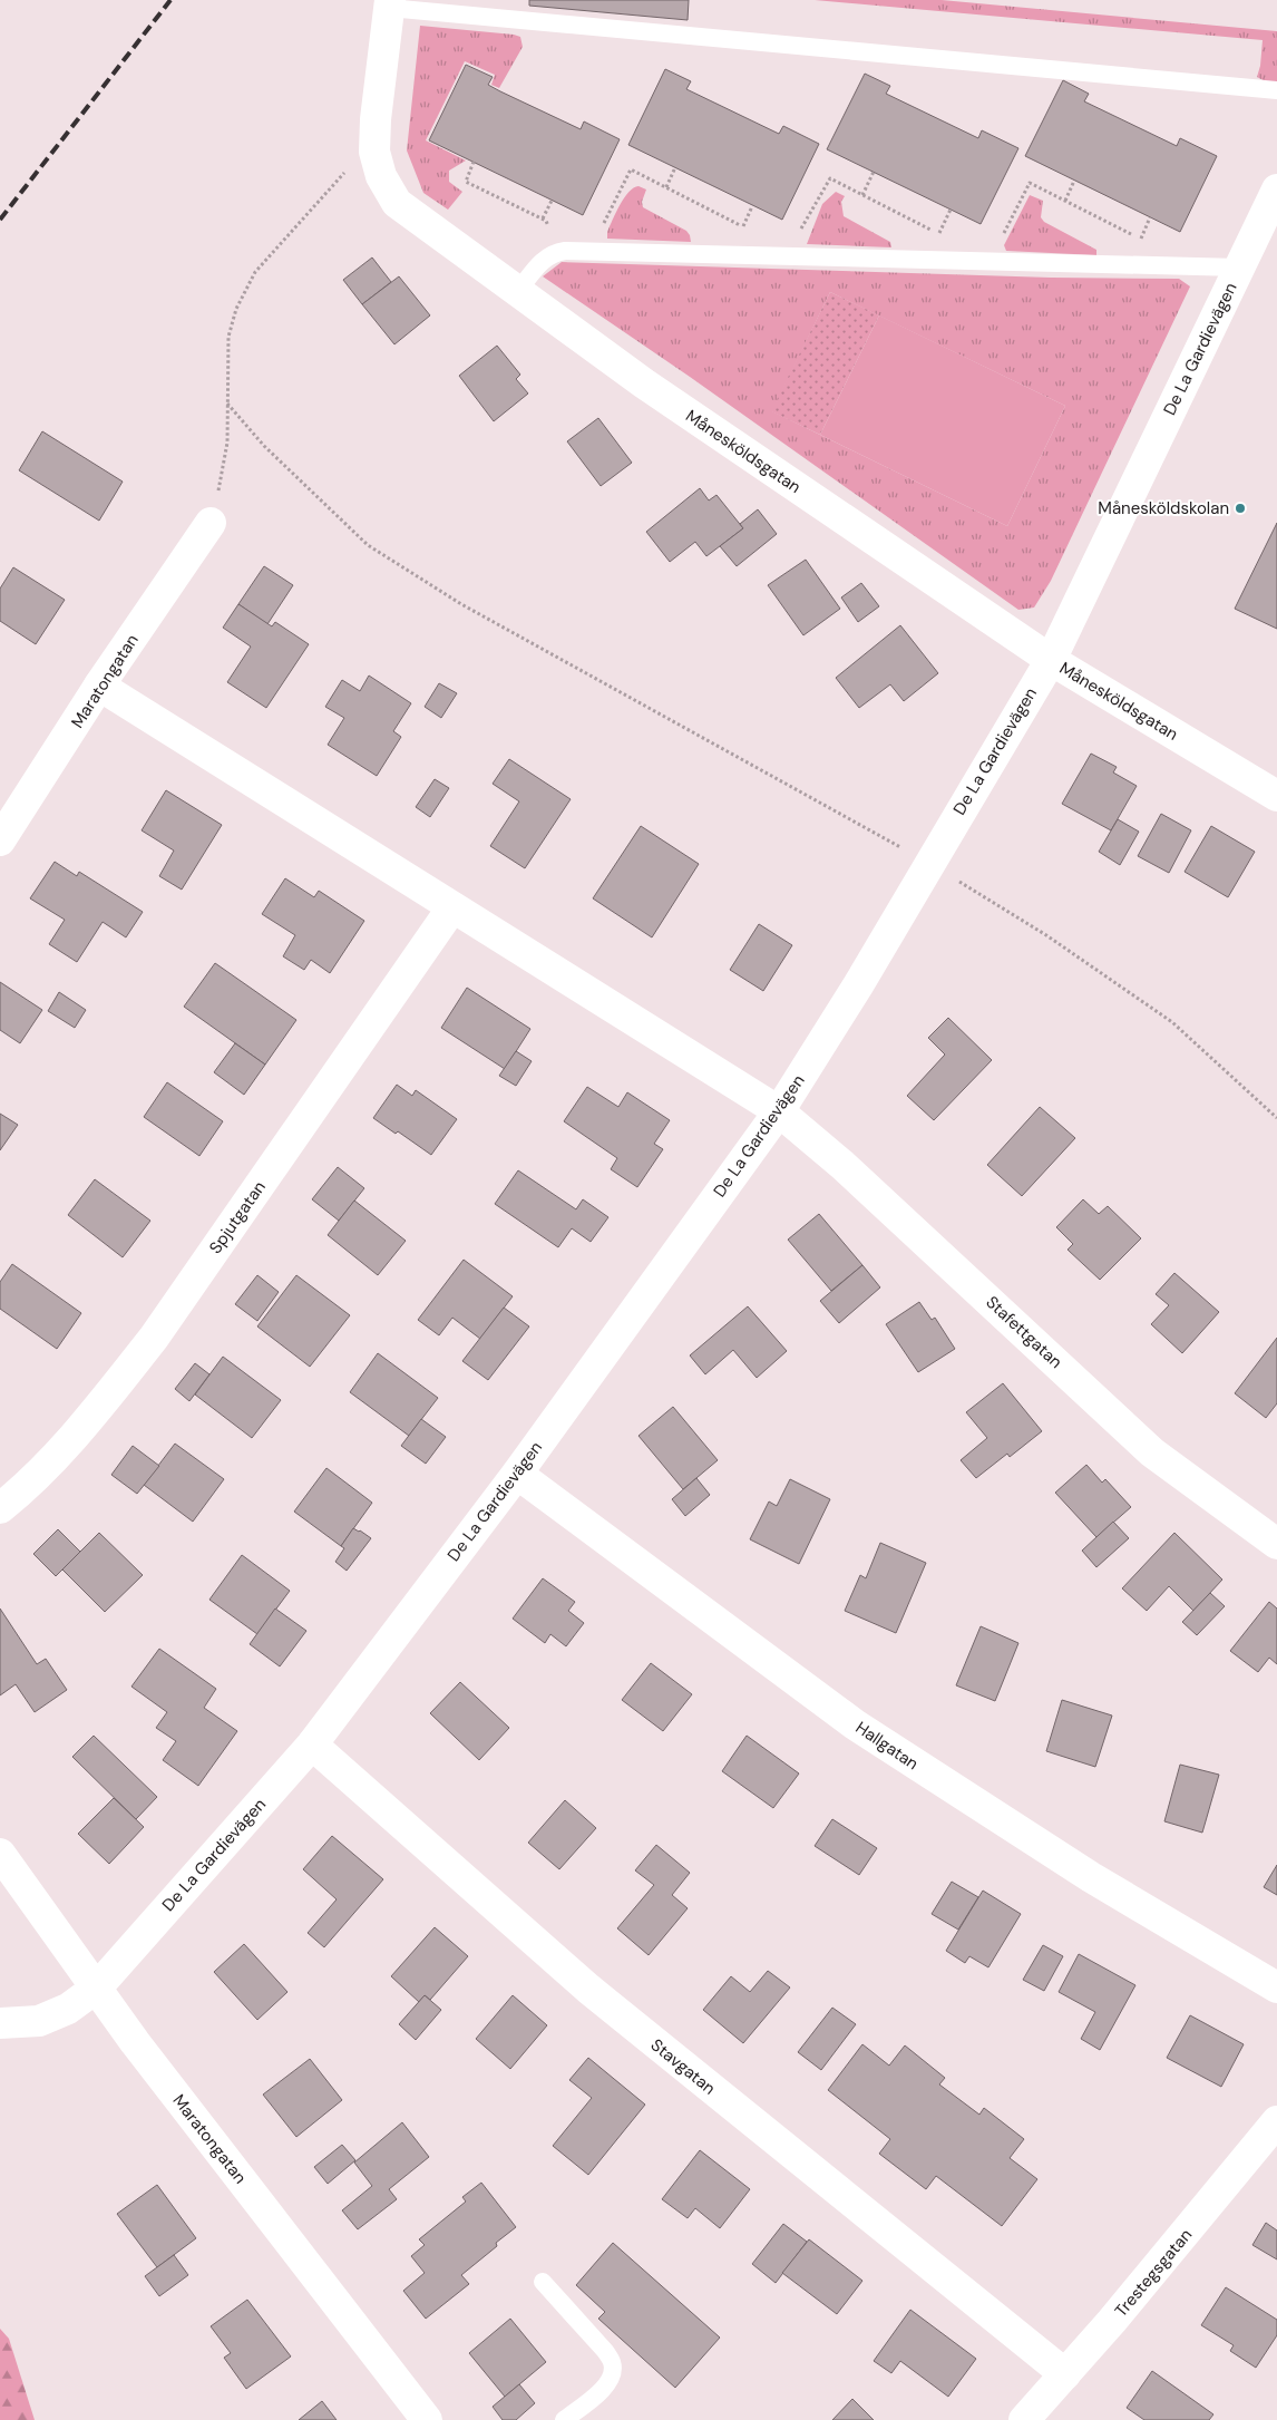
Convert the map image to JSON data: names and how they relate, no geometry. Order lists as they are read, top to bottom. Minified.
{"streets":{"street":["De La Gardievägen","Månesköldsgatan","Maratongatan","Spjutgatan","Stafettgatan","Hallgatan","Stavgatan","Trestegsgatan"]},"crossings":[["De La Gardievägen","Månesköldsgatan"],["De La Gardievägen","Maratongatan"],["De La Gardievägen","Stafettgatan"],["De La Gardievägen","Hallgatan"],["De La Gardievägen","Stavgatan"],["Maratongatan","Stafettgatan"],["Spjutgatan","Stafettgatan"],["Stavgatan","Trestegsgatan"]],"places":["Månesköldskolan"]}
